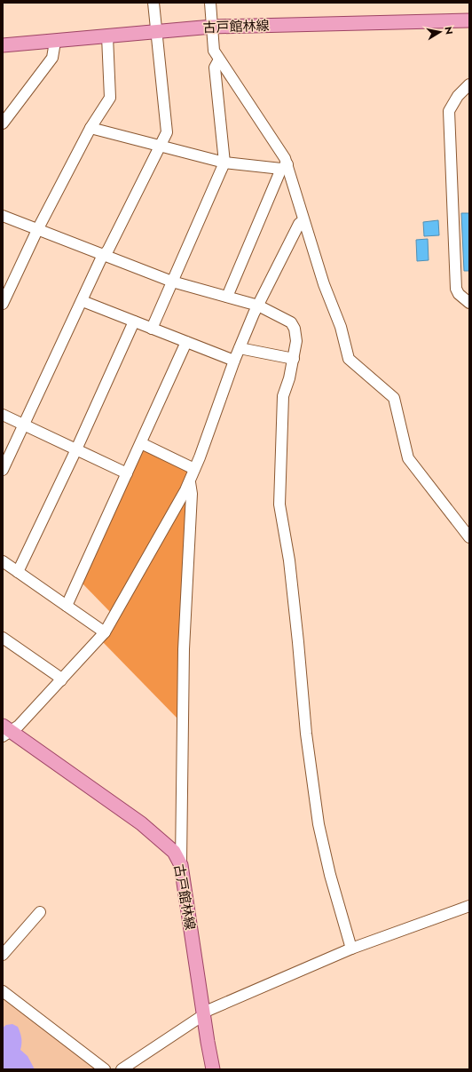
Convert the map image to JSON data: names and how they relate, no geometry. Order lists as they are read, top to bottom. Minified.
{"streets":{"main road":["古戸館林線"]},"north":"right"}
